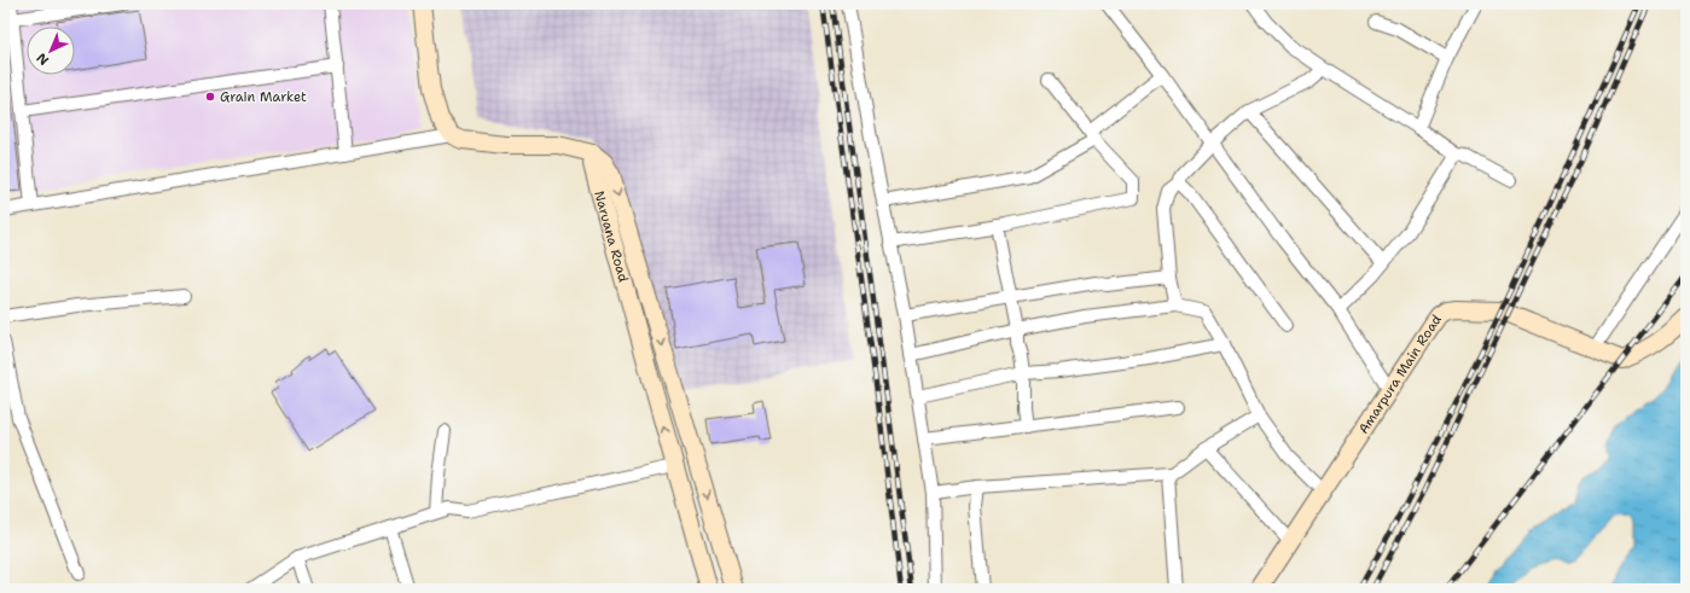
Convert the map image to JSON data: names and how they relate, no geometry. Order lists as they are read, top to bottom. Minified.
{"streets":{"street":["Naruana Road","Amarpura Main Road"]},"places":["Grain Market"],"north":"bottom left"}
